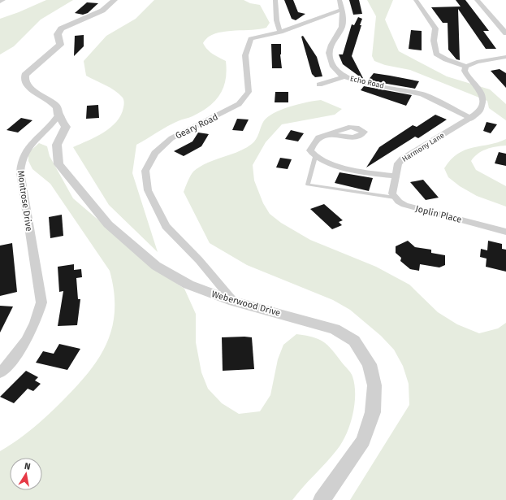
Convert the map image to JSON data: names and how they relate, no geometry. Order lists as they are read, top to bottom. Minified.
{"streets":{"street":["Echo Road","Geary Road","Harmony Lane","Montrose Drive","Joplin Place","Weberwood Drive"]},"crossings":[["Echo Road","Geary Road"],["Echo Road","Harmony Lane"],["Geary Road","Weberwood Drive"],["Montrose Drive","Weberwood Drive"]],"north":"top"}
